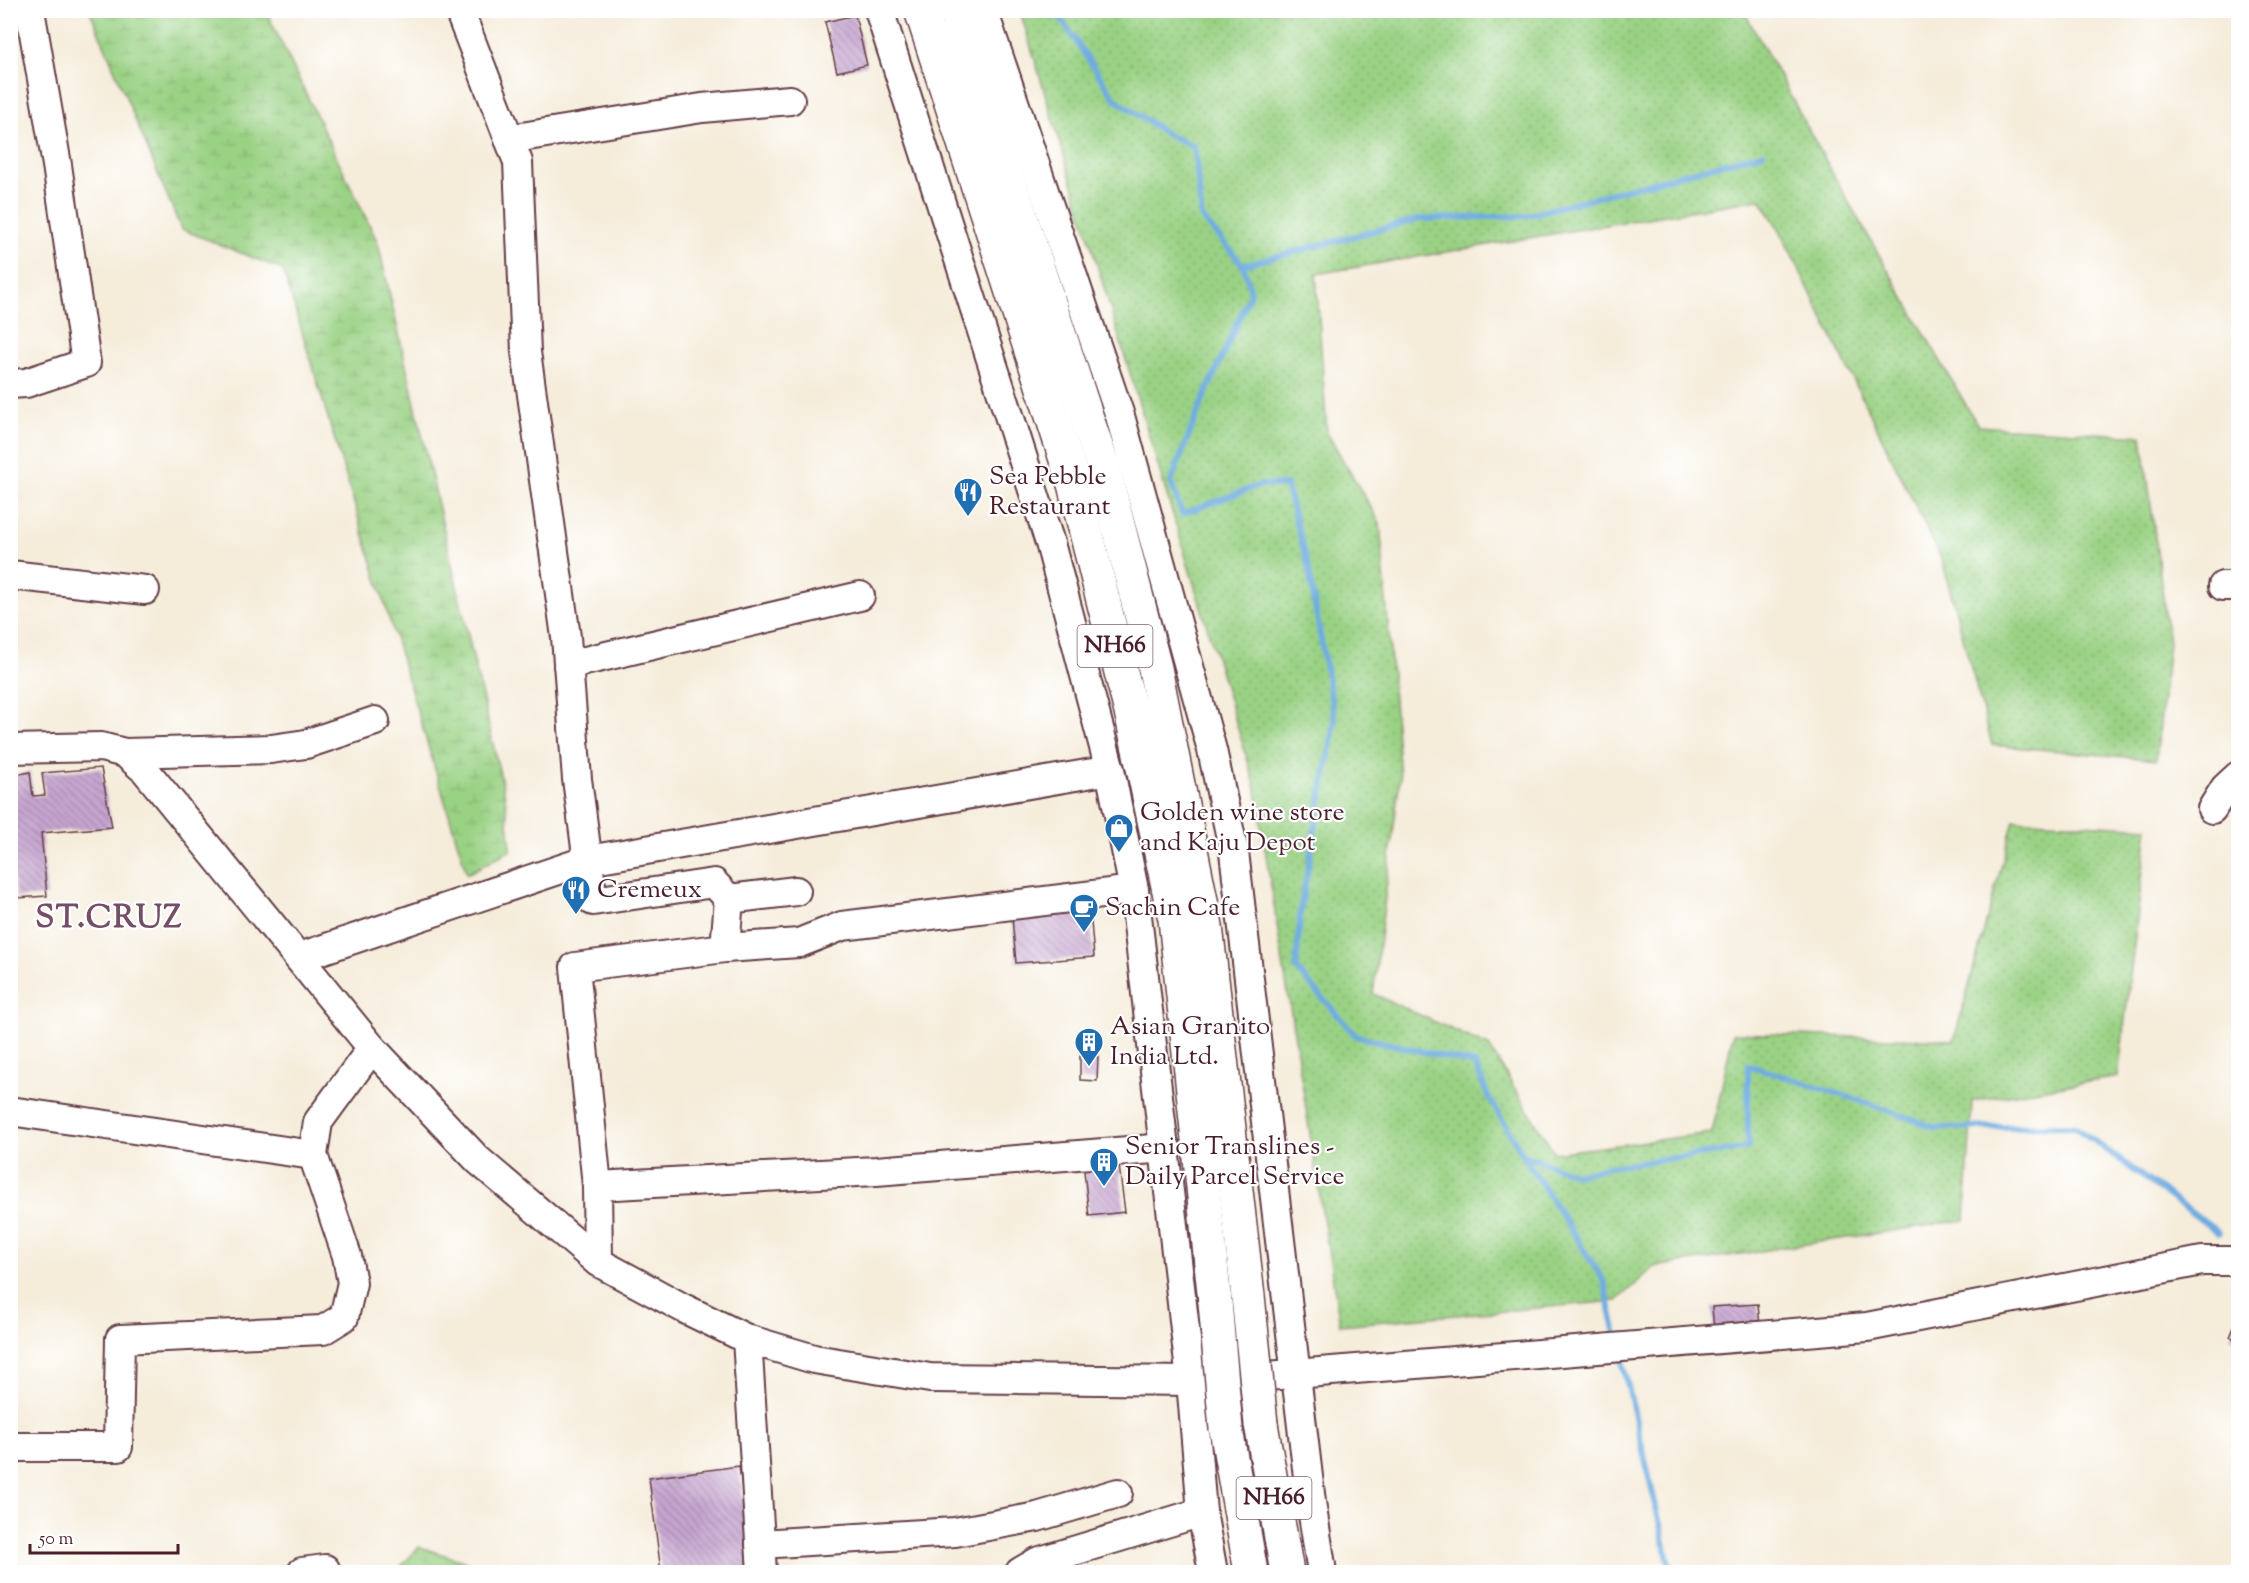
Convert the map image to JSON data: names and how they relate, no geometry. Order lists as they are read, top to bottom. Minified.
{"streets":{"highway":["NH66"]},"districts":["ST.CRUZ"],"places":{"restaurant":["Sea Pebble Restaurant","Cremeux"],"shop":["Golden wine store and Kaju Depot"],"cafe":["Sachin Cafe"],"building":["Asian Granito India Ltd.","Senior Translines - Daily Parcel Service"]},"scale_bar":"50 m"}
